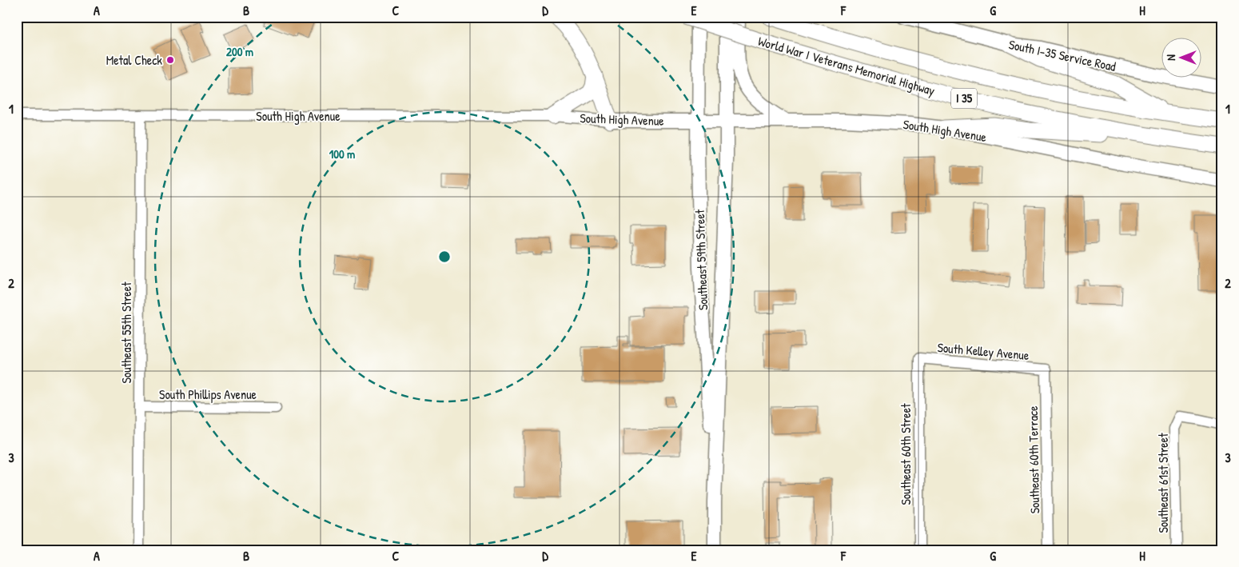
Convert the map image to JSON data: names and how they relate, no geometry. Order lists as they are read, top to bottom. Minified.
{"streets":{"highway":["World War I Veterans Memorial Highway","I 35"],"main road":["South I-35 Service Road","South High Avenue","Southeast 59th Street"],"street":["Southeast 55th Street","South Kelley Avenue","South Phillips Avenue","Southeast 60th Street","Southeast 60th Terrace","Southeast 61st Street"]},"crossings":[["South High Avenue","Southeast 59th Street"],["South High Avenue","Southeast 55th Street"],["Southeast 55th Street","South Phillips Avenue"],["South Kelley Avenue","Southeast 60th Street"],["South Kelley Avenue","Southeast 60th Terrace"]],"places":["Metal Check"],"north":"left","grid":{"columns":["A","B","C","D","E","F","G","H"],"rows":["1","2","3"]},"rings":["200 m","100 m"]}
